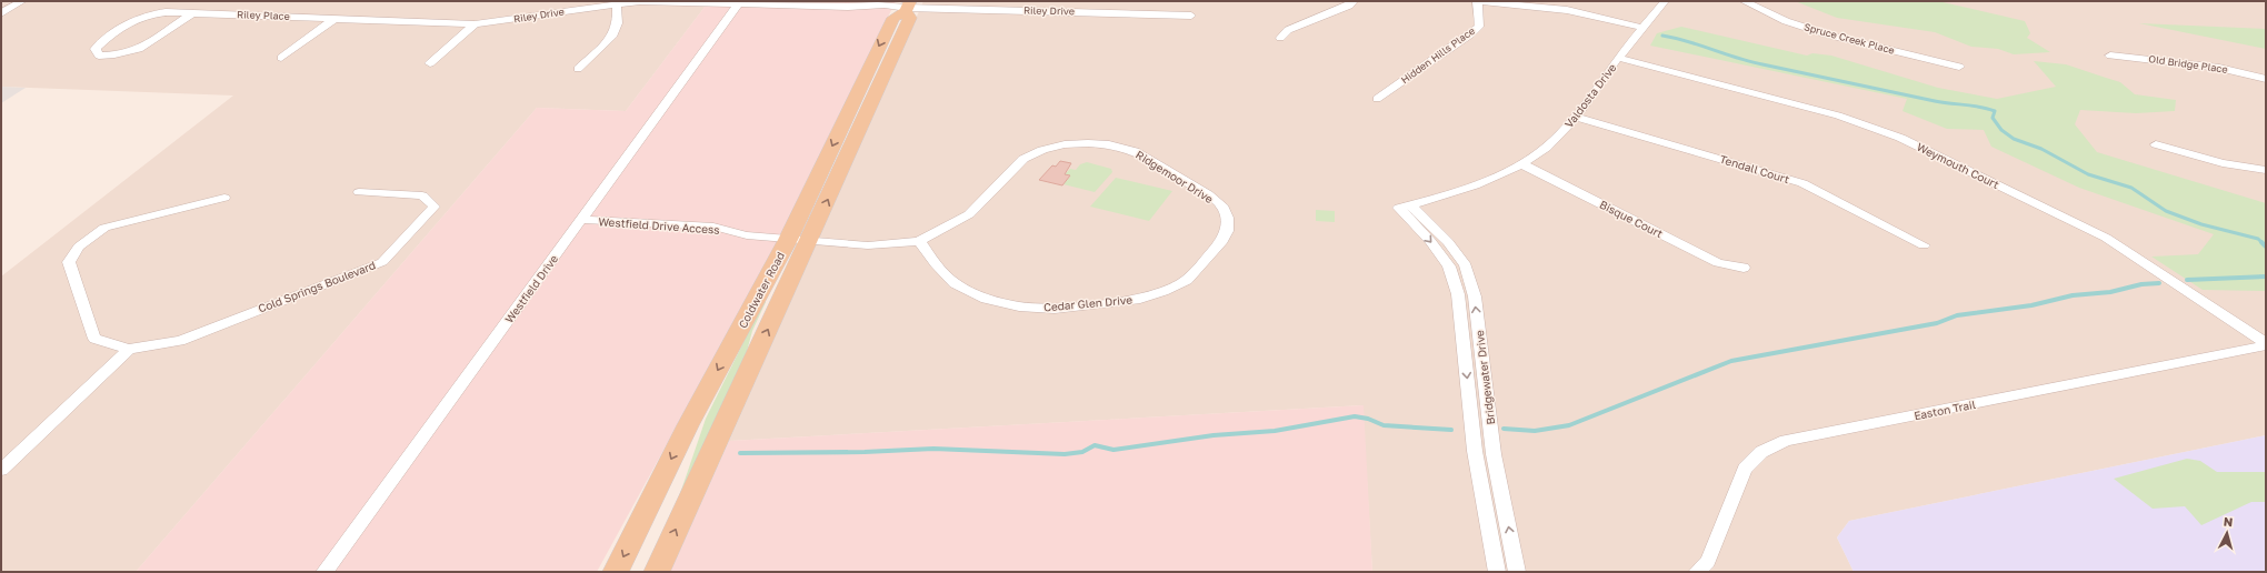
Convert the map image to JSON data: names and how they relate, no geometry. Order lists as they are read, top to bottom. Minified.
{"streets":{"main road":["Coldwater Road"],"street":["Riley Drive","Riley Place","Spruce Creek Place","Hidden Hills Place","Old Bridge Place","Valdosta Drive","Weymouth Court","Tendall Court","Ridgemoor Drive","Bisque Court","Westfield Drive Access","Cold Springs Boulevard","Westfield Drive","Cedar Glen Drive","Bridgewater Drive","Easton Trail"]},"crossings":[["Riley Drive","Riley Place"],["Riley Drive","Westfield Drive"],["Riley Drive","Coldwater Road"],["Valdosta Drive","Weymouth Court"],["Valdosta Drive","Tendall Court"],["Valdosta Drive","Bisque Court"],["Valdosta Drive","Bridgewater Drive"],["Weymouth Court","Easton Trail"],["Ridgemoor Drive","Westfield Drive Access"],["Ridgemoor Drive","Coldwater Road"],["Ridgemoor Drive","Cedar Glen Drive"],["Westfield Drive Access","Westfield Drive"],["Westfield Drive Access","Coldwater Road"]],"north":"top"}
